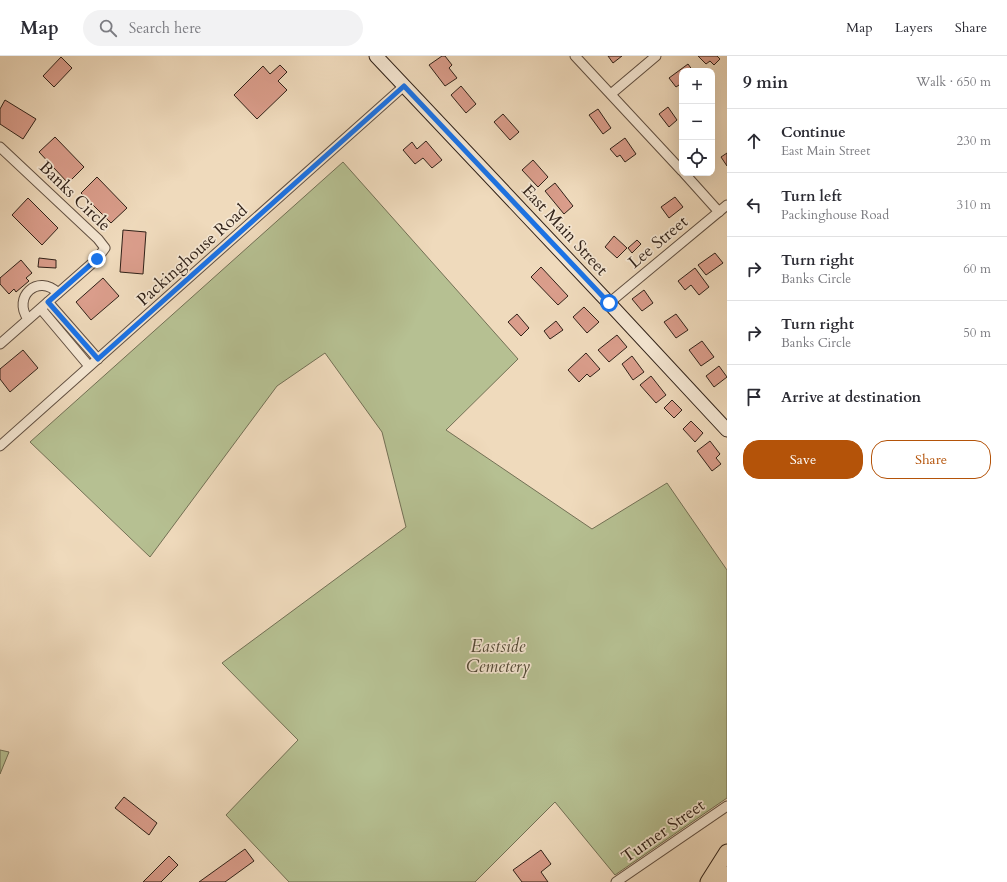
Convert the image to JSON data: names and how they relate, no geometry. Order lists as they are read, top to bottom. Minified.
{"streets":{"main road":["East Main Street"],"street":["Banks Circle","Lee Street","Packinghouse Road","Turner Street"]},"crossings":[["East Main Street","Lee Street"],["East Main Street","Packinghouse Road"]],"parks":["Eastside Cemetery"],"page":{"header":"Map","search":"Search here","nav":["Map","Layers","Share"],"heading":["9 min","Walk · 650 m"],"map_buttons":["+","−"],"list":[["Continue","East Main Street","230 m"],["Turn left","Packinghouse Road","310 m"],["Turn right","Banks Circle","60 m"],["Turn right","Banks Circle","50 m"],"Arrive at destination"],"buttons":["Save","Share"]}}
